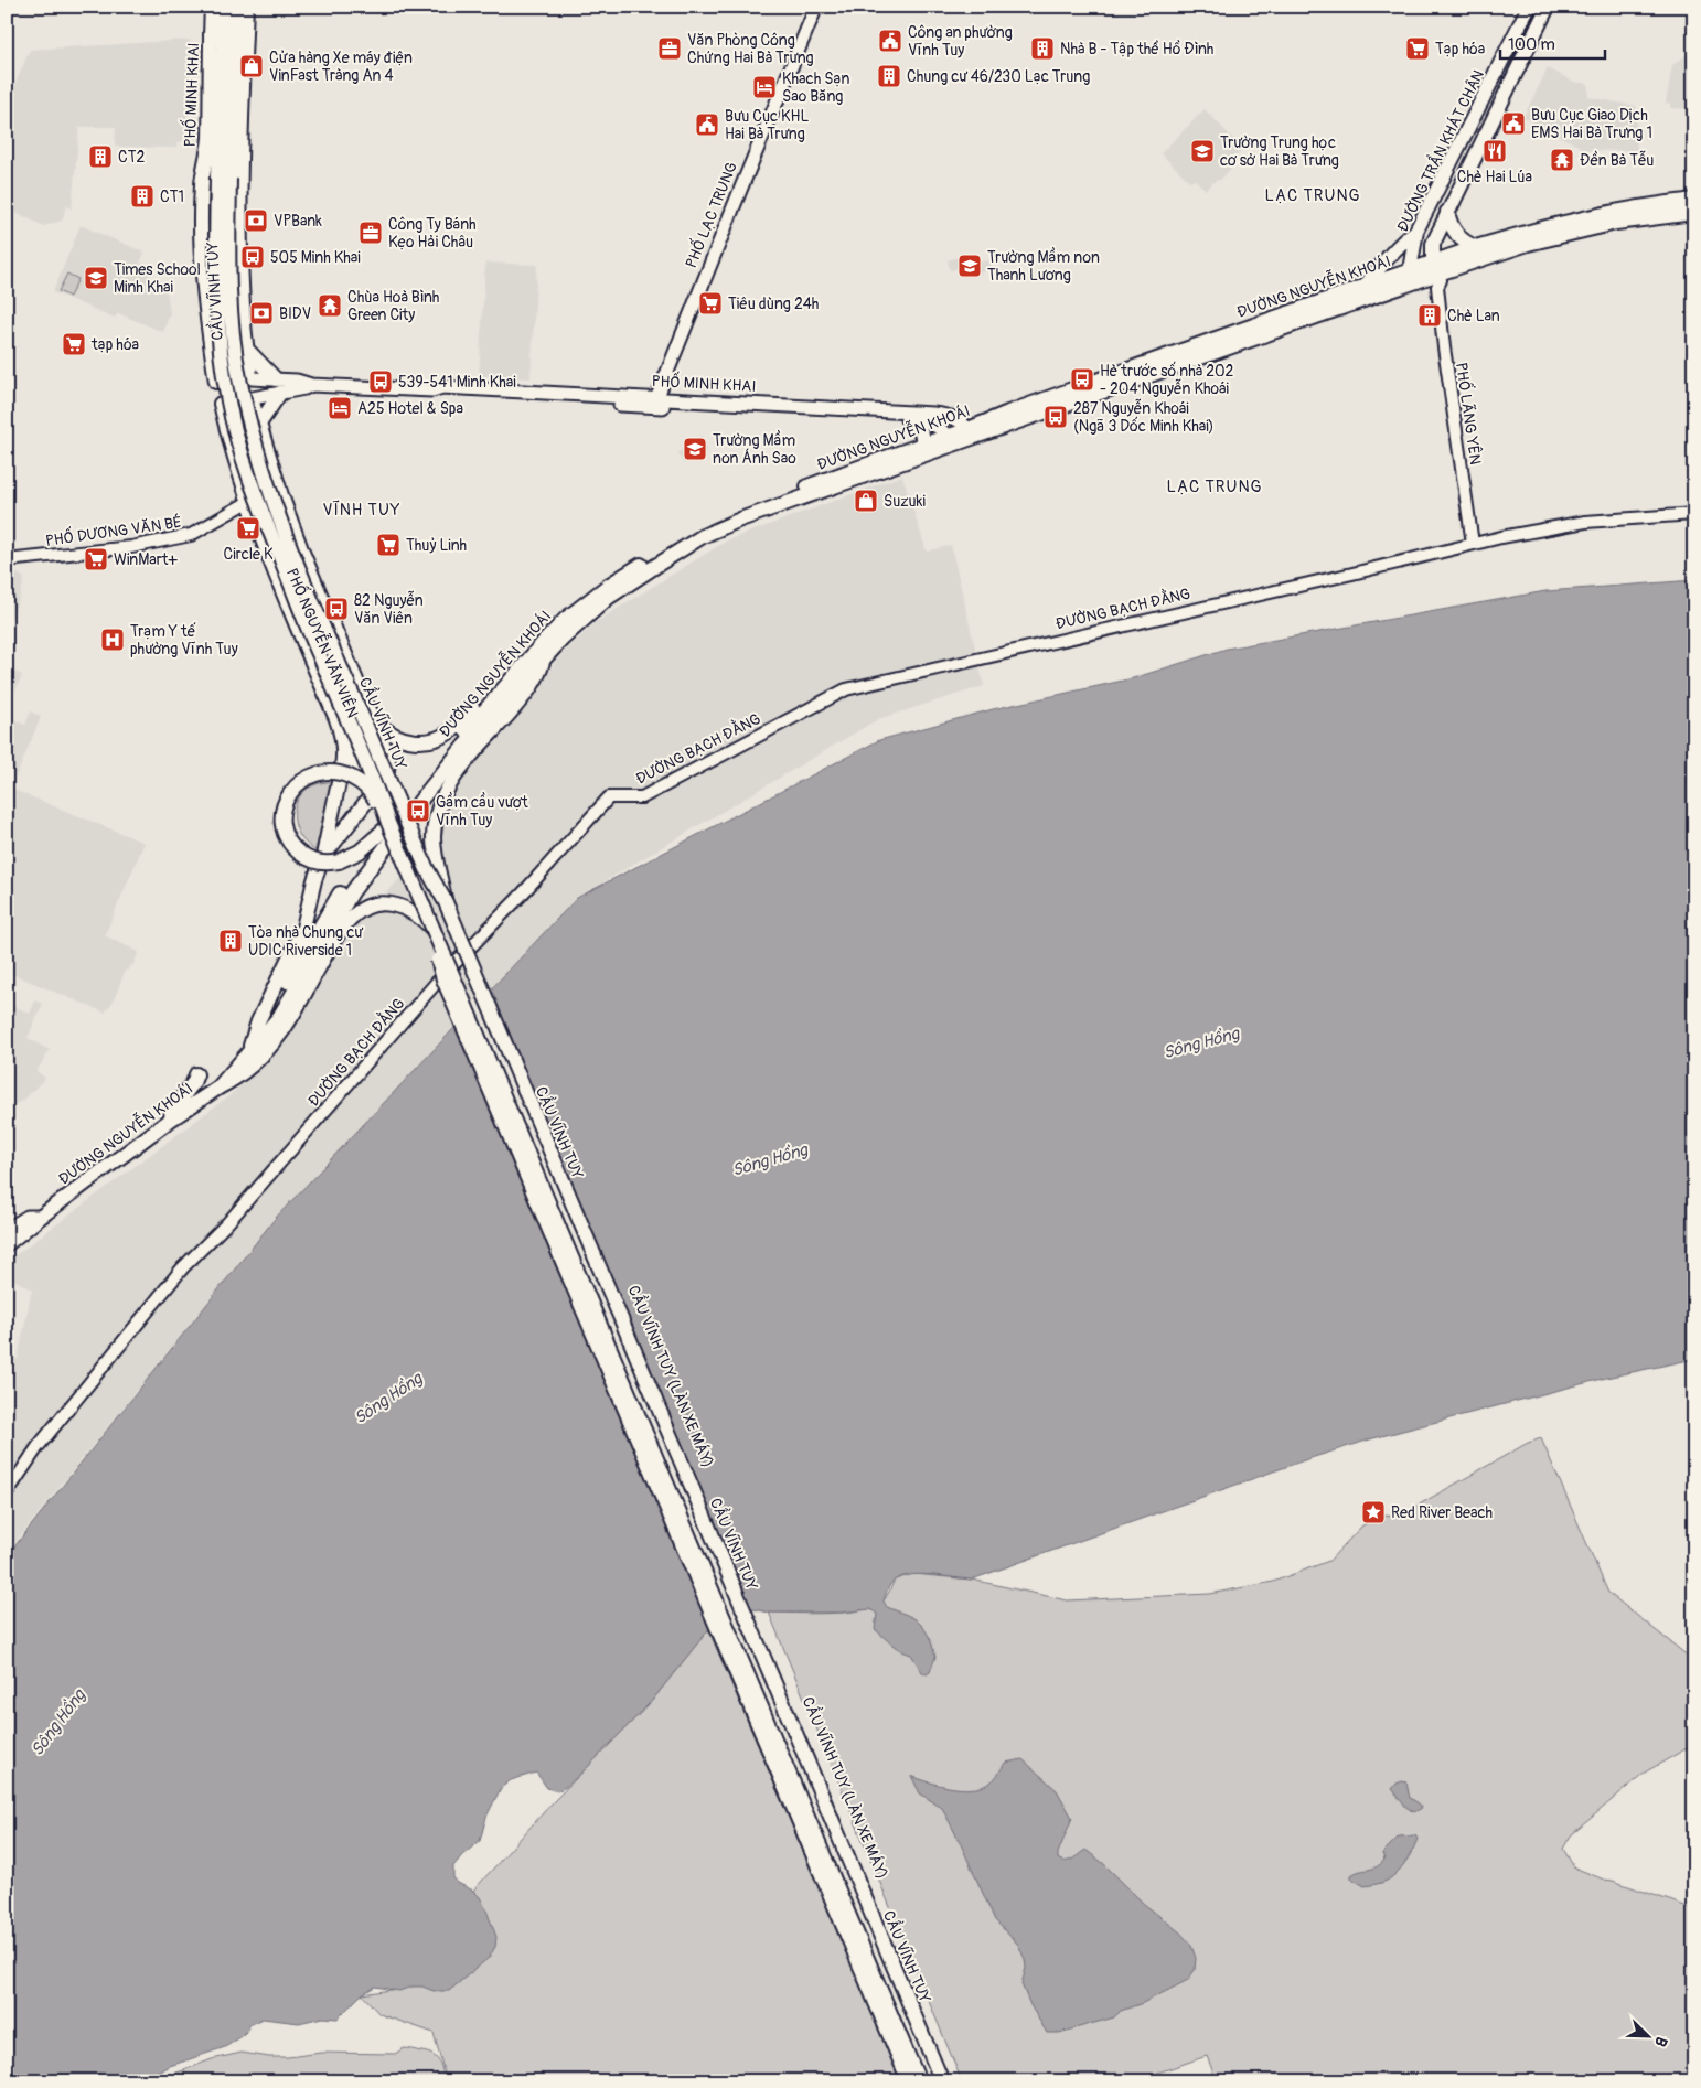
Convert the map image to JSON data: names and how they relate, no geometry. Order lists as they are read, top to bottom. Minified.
{"streets":{"main road":["PHỐ MINH KHAI","ĐƯỜNG TRẦN KHÁT CHÂN","PHỐ LẠC TRUNG","ĐƯỜNG NGUYỄN KHOÁI","CẦU VĨNH TUY","PHỐ NGUYỄN VĂN VIÊN","CẦU VĨNH TUY (LÀN XE MÁY)"],"street":["PHỐ LÃNG YÊN","PHỐ DƯƠNG VĂN BÉ","ĐƯỜNG BẠCH ĐẰNG"]},"crossings":[["PHỐ MINH KHAI","PHỐ LẠC TRUNG"],["PHỐ MINH KHAI","ĐƯỜNG NGUYỄN KHOÁI"],["PHỐ MINH KHAI","PHỐ NGUYỄN VĂN VIÊN"],["ĐƯỜNG TRẦN KHÁT CHÂN","ĐƯỜNG NGUYỄN KHOÁI"],["ĐƯỜNG NGUYỄN KHOÁI","CẦU VĨNH TUY"],["ĐƯỜNG NGUYỄN KHOÁI","PHỐ LÃNG YÊN"],["ĐƯỜNG NGUYỄN KHOÁI","PHỐ NGUYỄN VĂN VIÊN"],["CẦU VĨNH TUY","CẦU VĨNH TUY (LÀN XE MÁY)"],["PHỐ LÃNG YÊN","ĐƯỜNG BẠCH ĐẰNG"],["PHỐ DƯƠNG VĂN BÉ","PHỐ NGUYỄN VĂN VIÊN"]],"districts":["LẠC TRUNG","LẠC TRUNG","VĨNH TUY"],"water":["Sông Hồng"],"places":{"public building":["Công an phường Vĩnh Tuy","Bưu Cục Giao Dịch EMS Hai Bà Trưng 1","Bưu Cục KHL Hai Bà Trưng"],"office":["Văn Phòng Công Chứng Hai Bà Trưng","Công Ty Bánh Kẹo Hải Châu"],"building":["Nhà B - Tập thể Hồ Đình","Chung cư 46/230 Lạc Trung","CT2","CT1","Chè Lan","Tòa nhà Chung cư UDIC Riverside 1"],"supermarket":["Tạp hóa","Tiêu dùng 24h","tạp hóa","Circle K","Thuỷ Linh","WinMart+"],"shop":["Cửa hàng Xe máy điện VinFast Tràng An 4","Suzuki"],"hotel":["Khach Sạn Sao Băng","A25 Hotel & Spa"],"school or university":["Trường Trung học cơ sở Hai Bà Trưng","Trường Mầm non Thanh Lương","Times School Minh Khai","Trường Mầm non Ánh Sao"],"restaurant":["Chè Hai Lúa"],"temple":["Đền Bà Tễu","Chùa Hoà Bình Green City"],"bank":["VPBank","BIDV"],"bus stop":["505 Minh Khai","Hè trước số nhà 202 - 204 Nguyễn Khoái","539-541 Minh Khai","287 Nguyễn Khoái (Ngã 3 Dốc Minh Khai)","82 Nguyễn Văn Viên","Gầm cầu vượt Vĩnh Tuy"],"hospital":["Trạm Y tế phường Vĩnh Tuy"],"place":["Red River Beach"]},"scale_bar":"100 m","north":"bottom right"}
